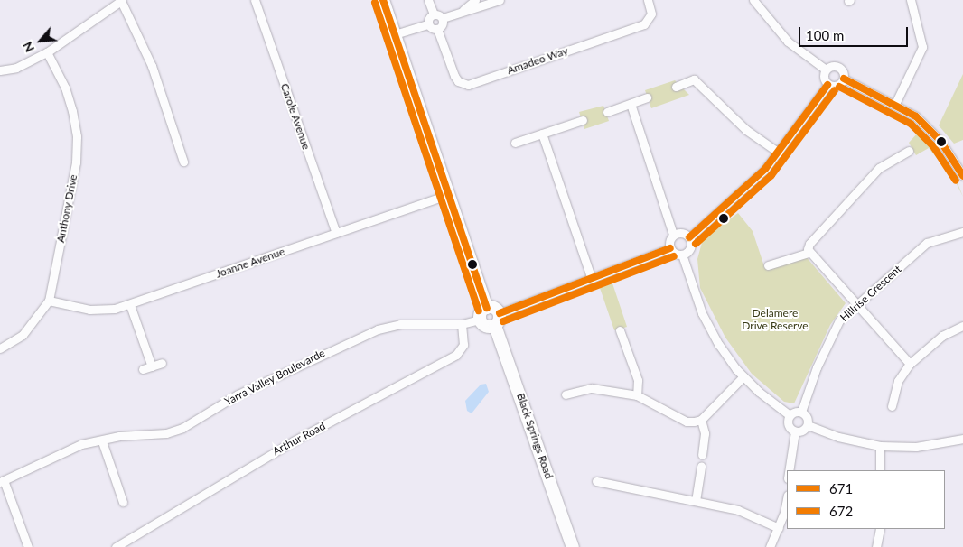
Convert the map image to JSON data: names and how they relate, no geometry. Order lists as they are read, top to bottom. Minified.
{"streets":{"main road":["Black Springs Road"],"street":["Amadeo Way","Carole Avenue","Anthony Drive","Joanne Avenue","Hillrise Crescent","Yarra Valley Boulevarde","Arthur Road"]},"crossings":[["Carole Avenue","Joanne Avenue"],["Anthony Drive","Joanne Avenue"],["Yarra Valley Boulevarde","Black Springs Road"],["Yarra Valley Boulevarde","Arthur Road"]],"parks":["Delamere Drive Reserve"],"lines":["transit line 671","transit line 672"],"legend":["671","672"],"scale_bar":"100 m","north":"bottom left"}
